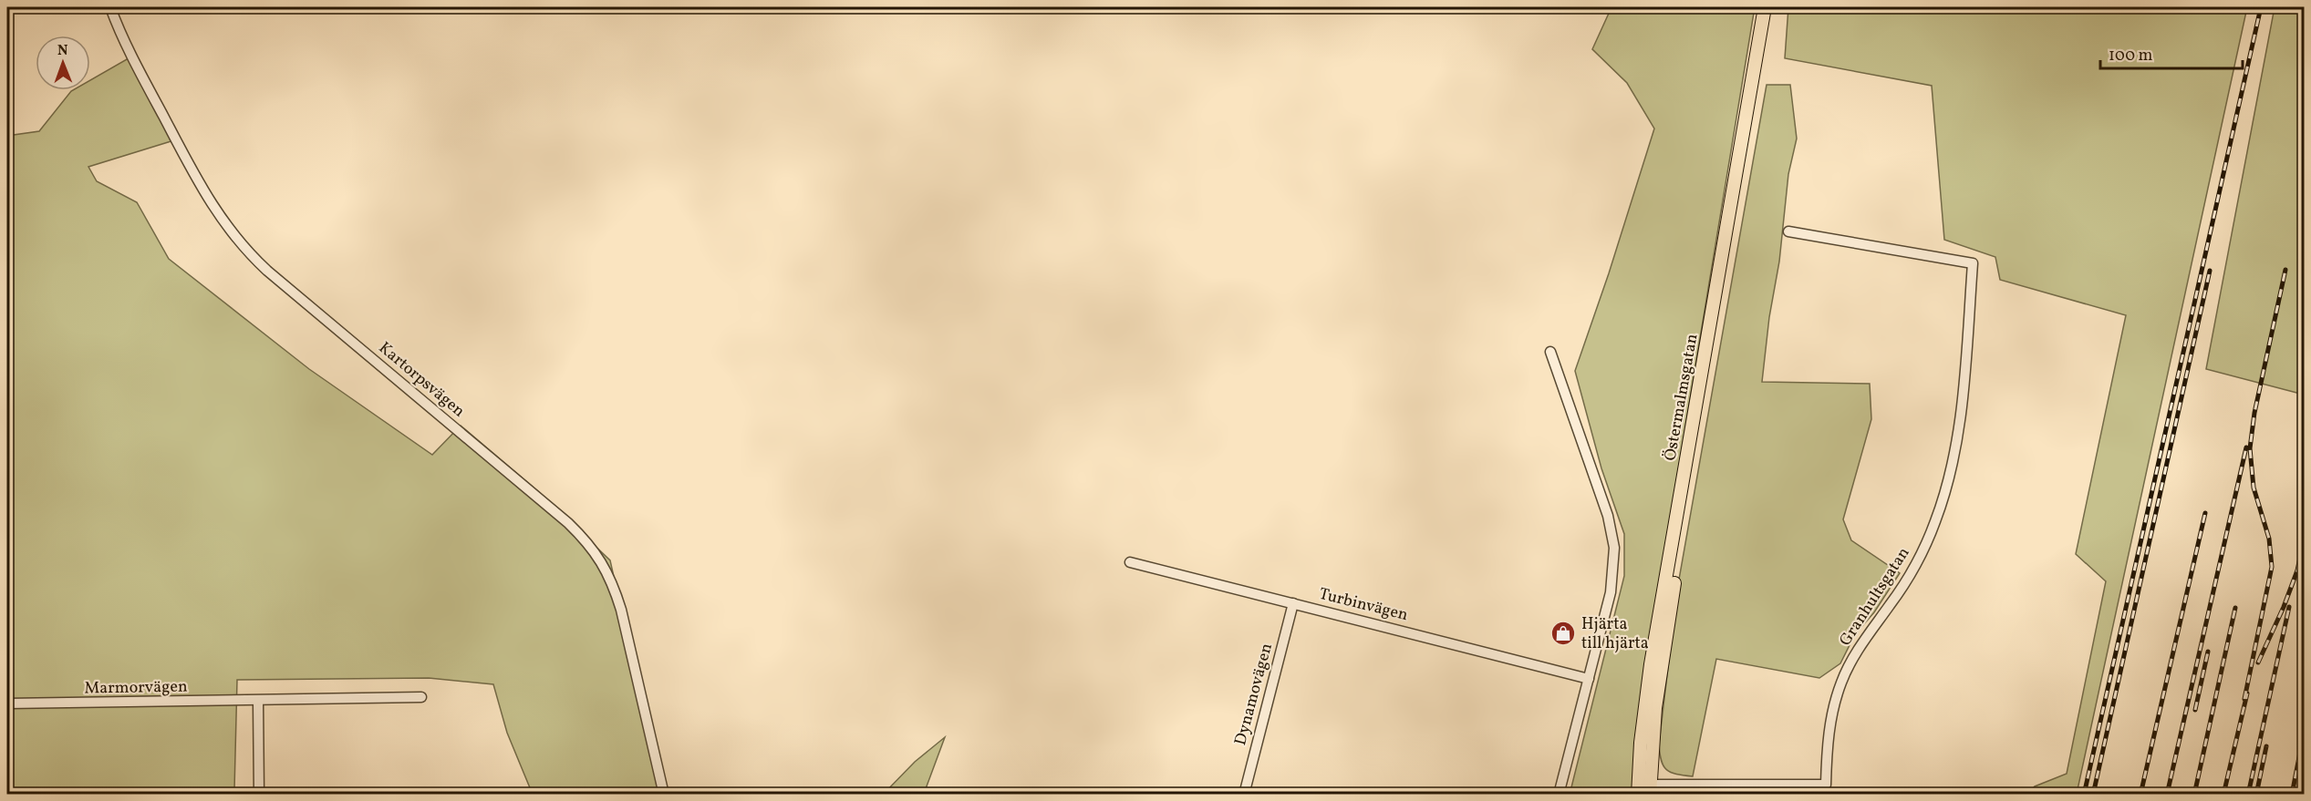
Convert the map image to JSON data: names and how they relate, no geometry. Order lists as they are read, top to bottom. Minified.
{"streets":{"main road":["Östermalmsgatan"],"street":["Kartorpsvägen","Granhultsgatan","Turbinvägen","Marmorvägen","Dynamovägen"]},"crossings":[["Östermalmsgatan","Granhultsgatan"],["Turbinvägen","Dynamovägen"]],"places":{"shop":["Hjärta till hjärta"]},"scale_bar":"100 m","north":"top"}
